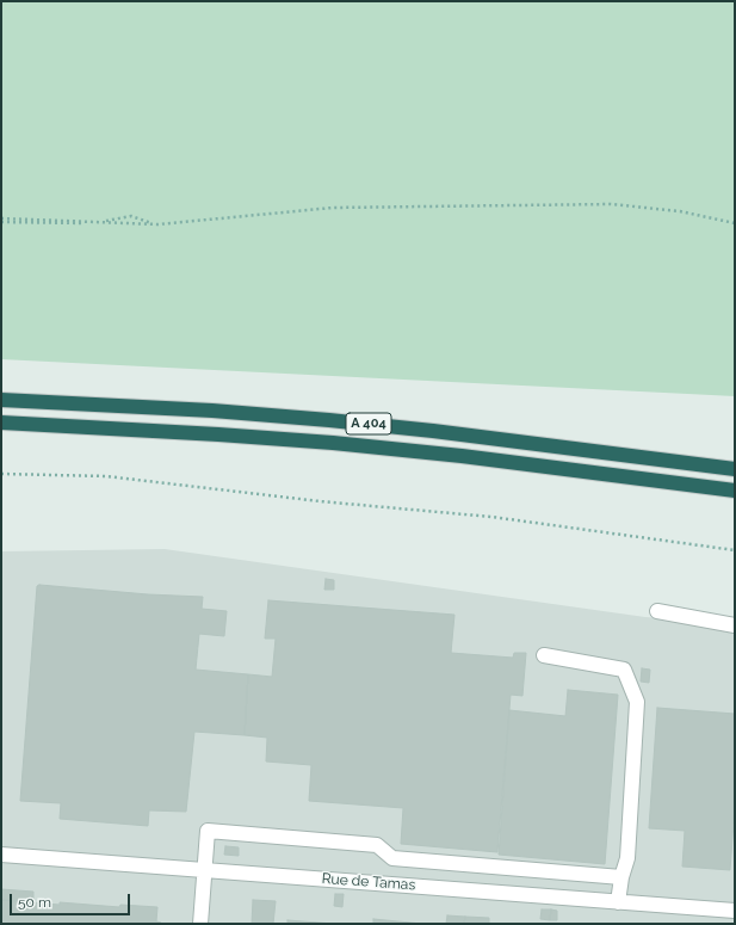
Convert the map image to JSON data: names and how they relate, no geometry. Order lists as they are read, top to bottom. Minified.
{"streets":{"highway":["A 404"],"street":["Rue de Tamas"]},"scale_bar":"50 m"}
